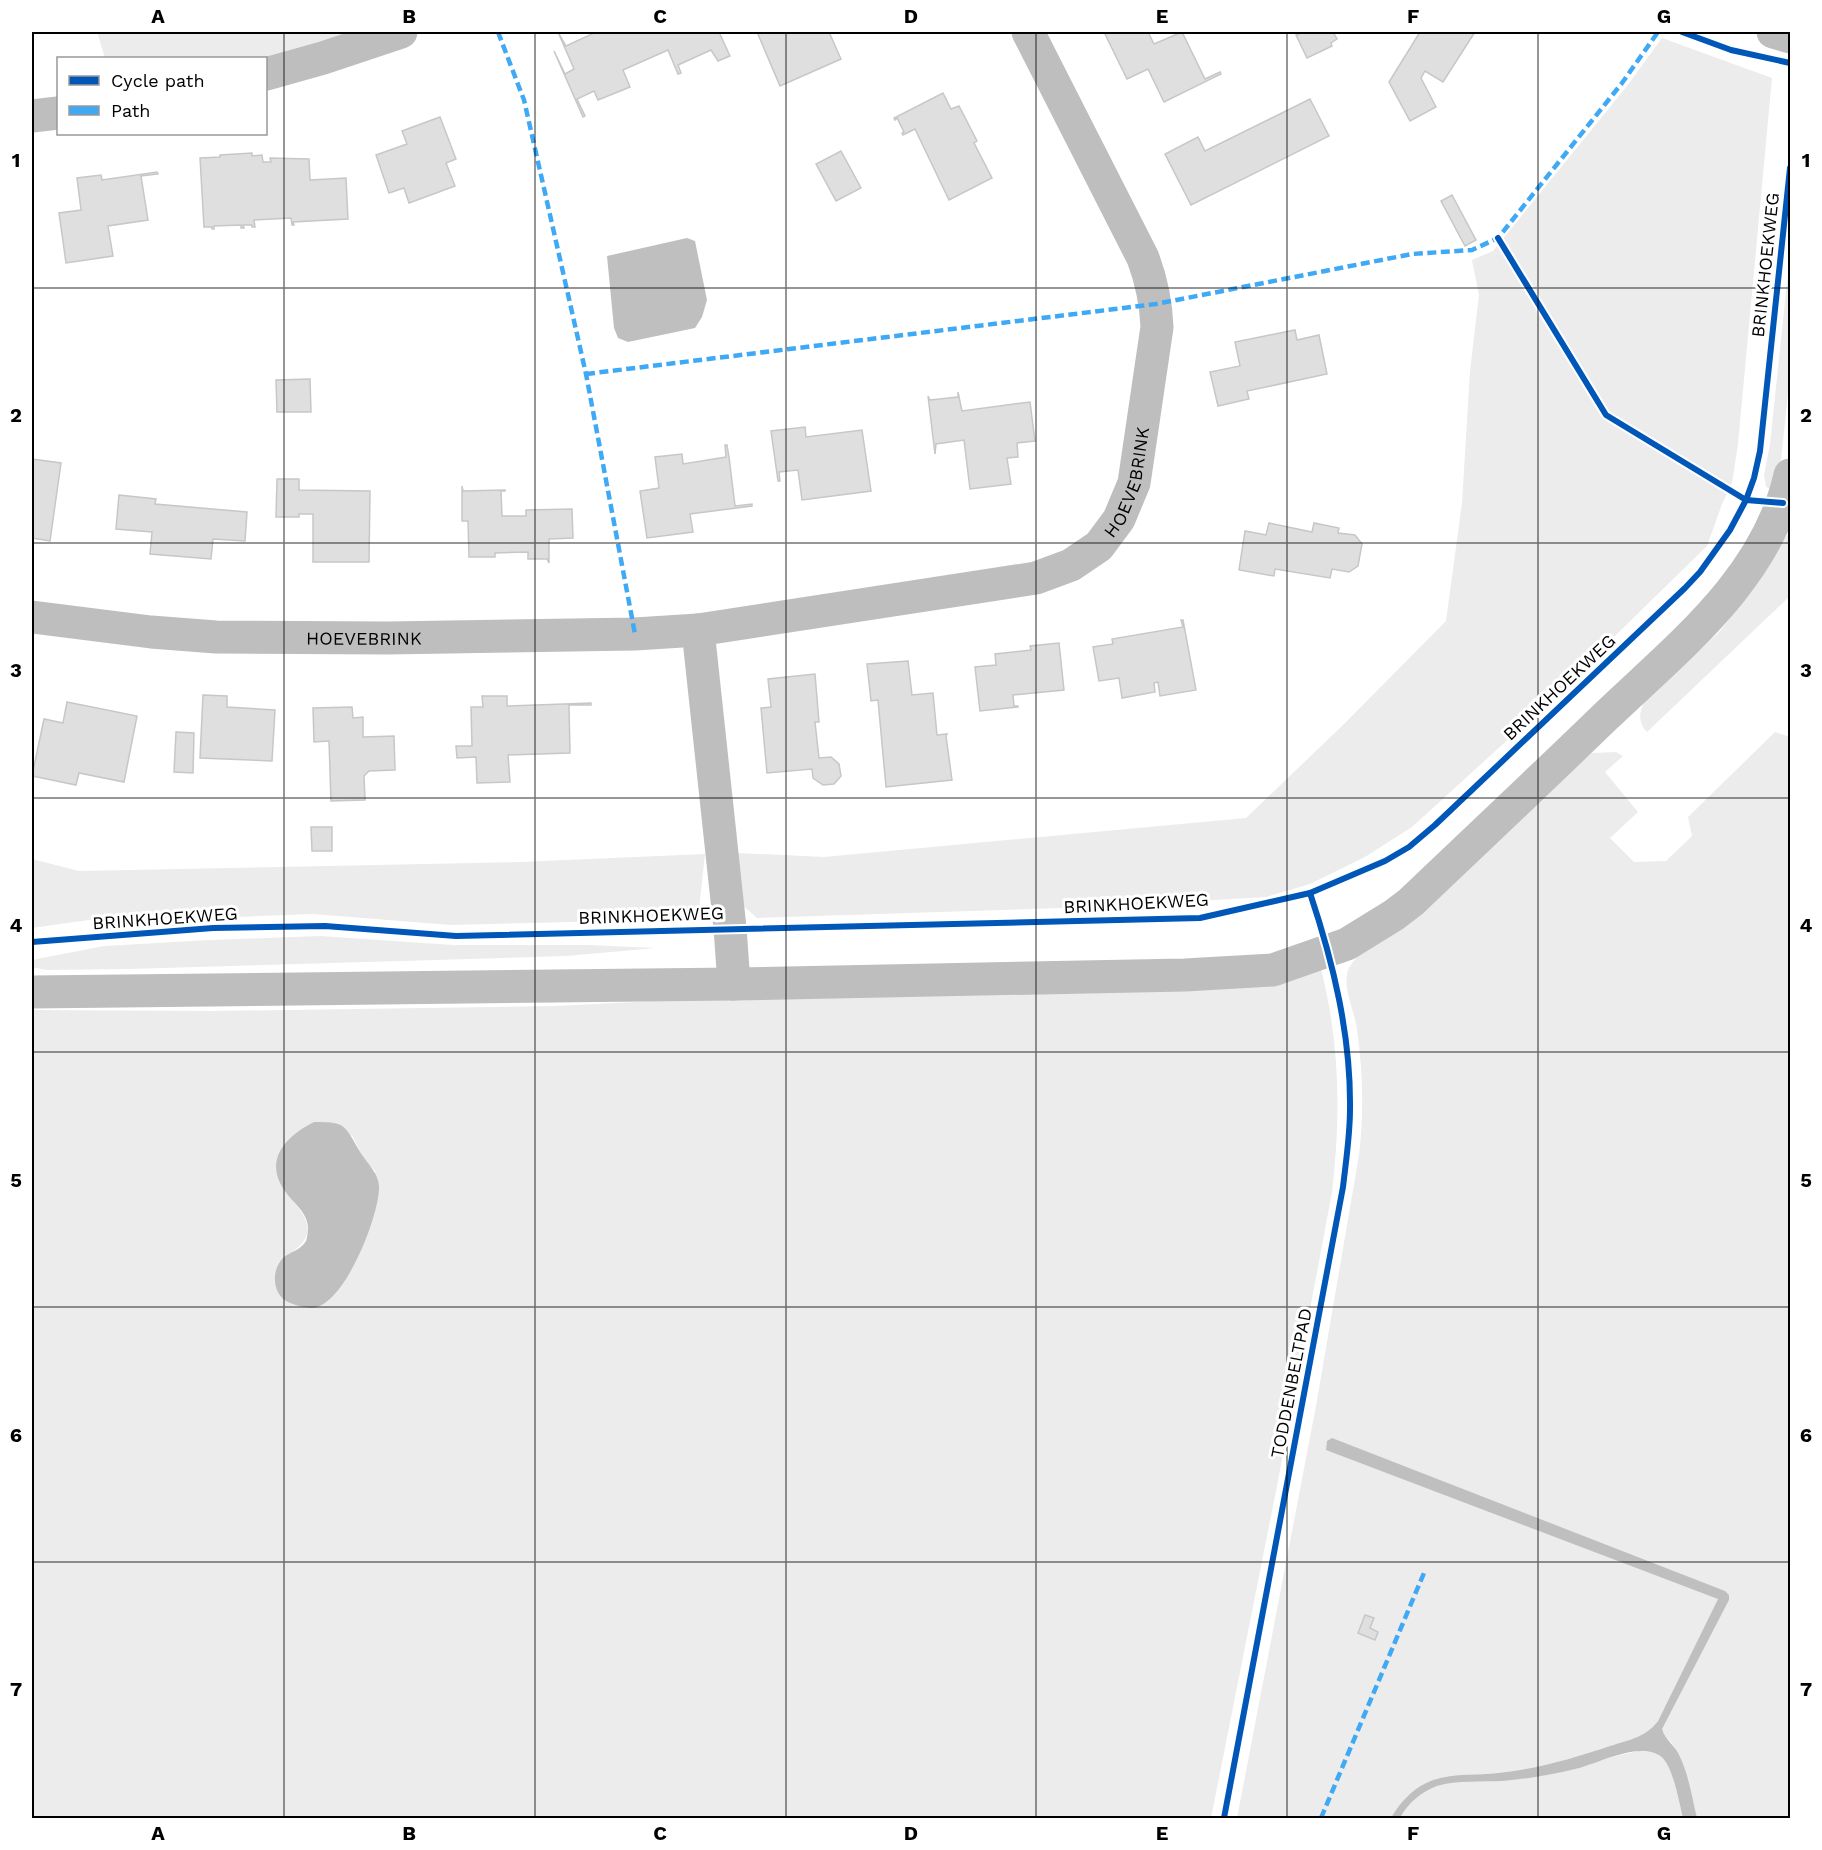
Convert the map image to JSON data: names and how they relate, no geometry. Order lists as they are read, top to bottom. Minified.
{"streets":{"street":["HOEVEBRINK"],"cycle path":["BRINKHOEKWEG","TODDENBELTPAD"]},"legend":["Cycle path","Path"],"grid":{"columns":["A","B","C","D","E","F","G"],"rows":["1","2","3","4","5","6","7"]}}
